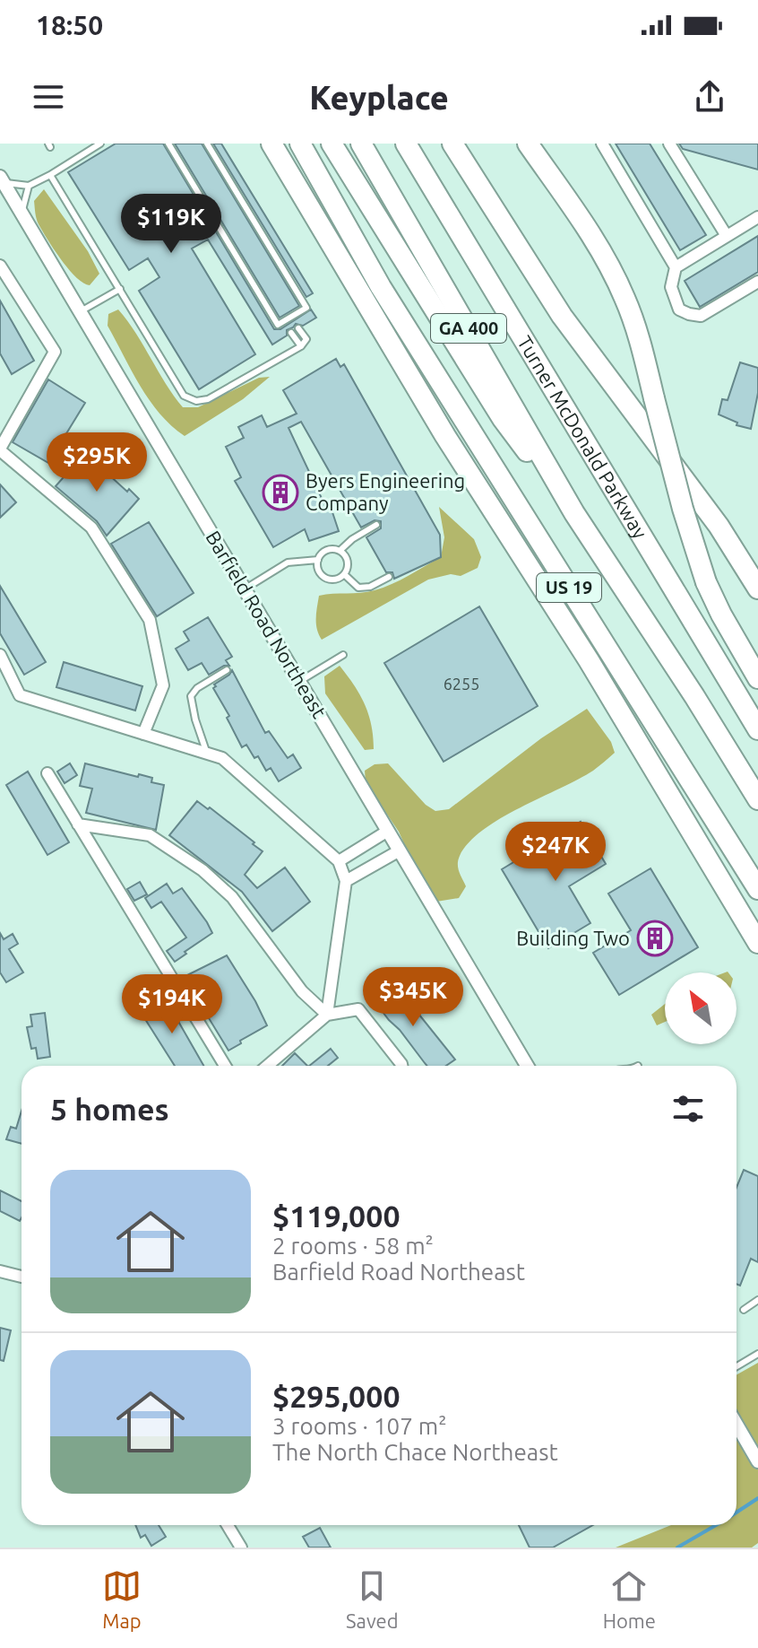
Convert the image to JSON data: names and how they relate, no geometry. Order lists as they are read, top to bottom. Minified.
{"streets":{"highway":["GA 400","Turner McDonald Parkway","US 19"],"street":["Barfield Road Northeast"]},"places":{"building":["Byers Engineering Company","Building Two"]},"house_numbers":["6255"],"north":"top left","page":{"status":"18:50","header":"Keyplace","price":["$119K","$295K","$247K","$345K","$194K"],"heading":"5 homes","list":[{"name":"$119,000","note":"2 rooms · 58 m² · Barfield Road Northeast"},{"name":"$295,000","note":"3 rooms · 107 m² · The North Chace Northeast"}],"tabs":["Map","Saved","Home"]}}
